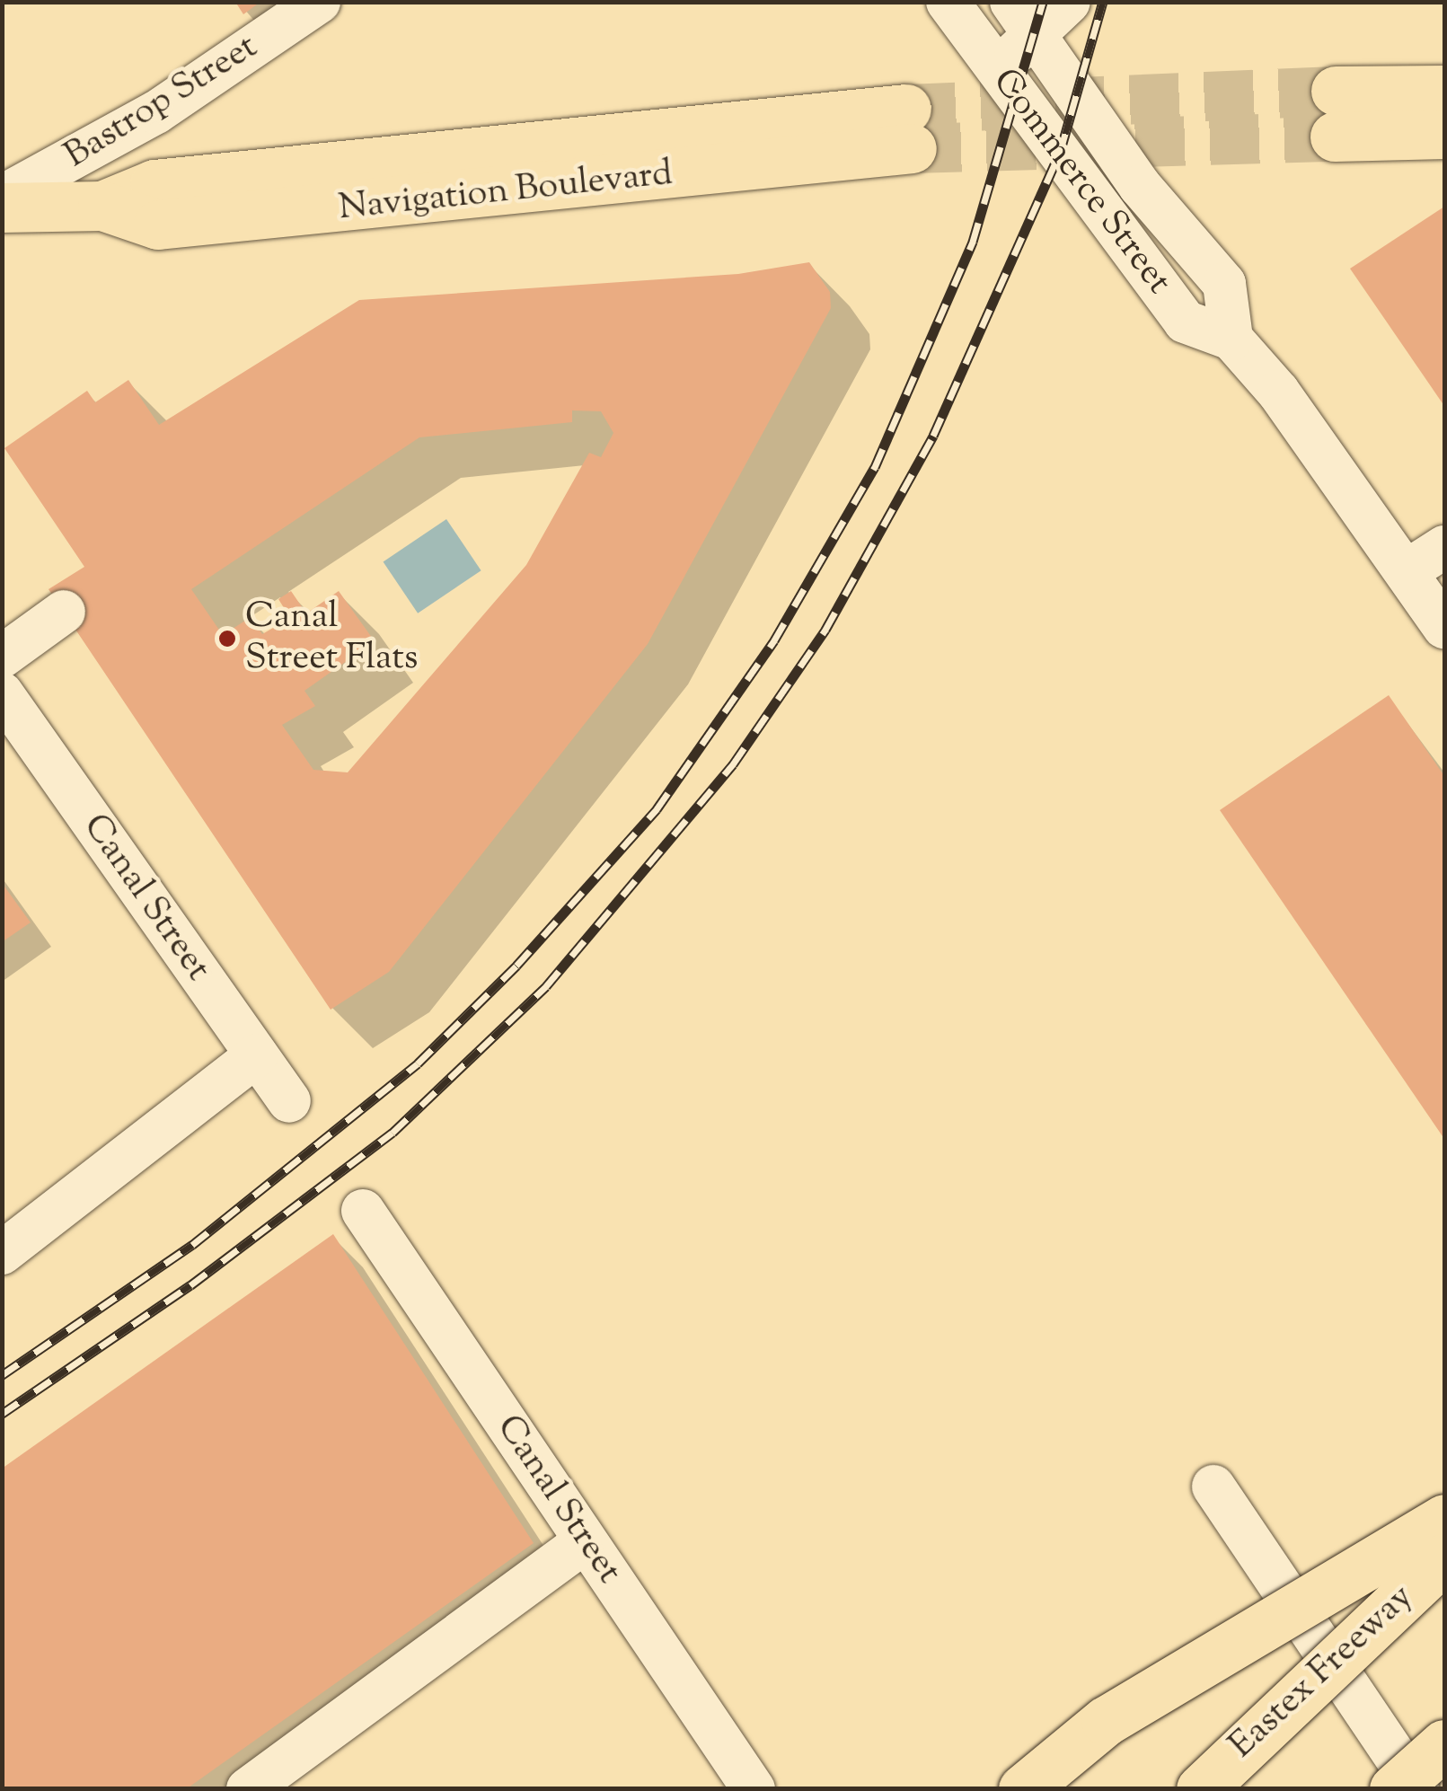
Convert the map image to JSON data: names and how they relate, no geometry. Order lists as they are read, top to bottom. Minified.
{"streets":{"main road":["Navigation Boulevard","Eastex Freeway"],"street":["Bastrop Street","Commerce Street","Canal Street"]},"places":["Canal Street Flats"]}
